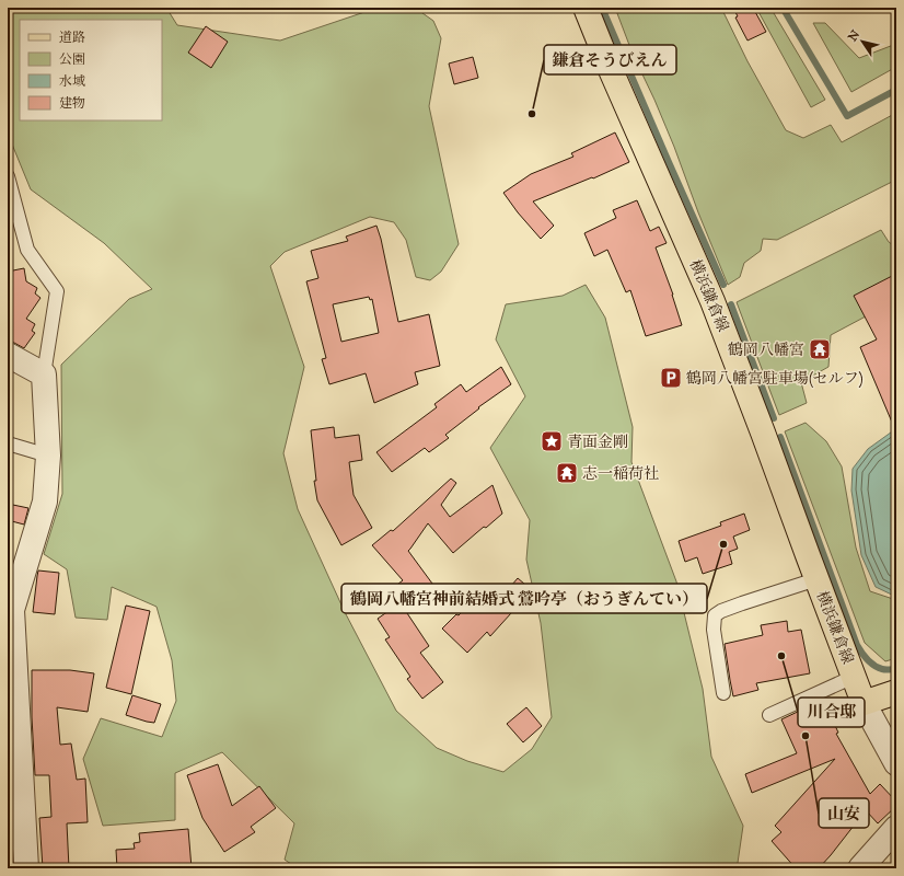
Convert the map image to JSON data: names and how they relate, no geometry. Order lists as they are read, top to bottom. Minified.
{"streets":{"main road":["横浜鎌倉線"]},"places":{"other":["鎌倉そうびえん","鶴岡八幡宮神前結婚式 鶯吟亭（おうぎんてい）","川合邸","山安"],"temple":["鶴岡八幡宮","志一稲荷社"],"parking":["鶴岡八幡宮駐車場(セルフ)"],"place":["青面金剛"]},"legend":["道路","公園","水域","建物"],"north":"top left"}
